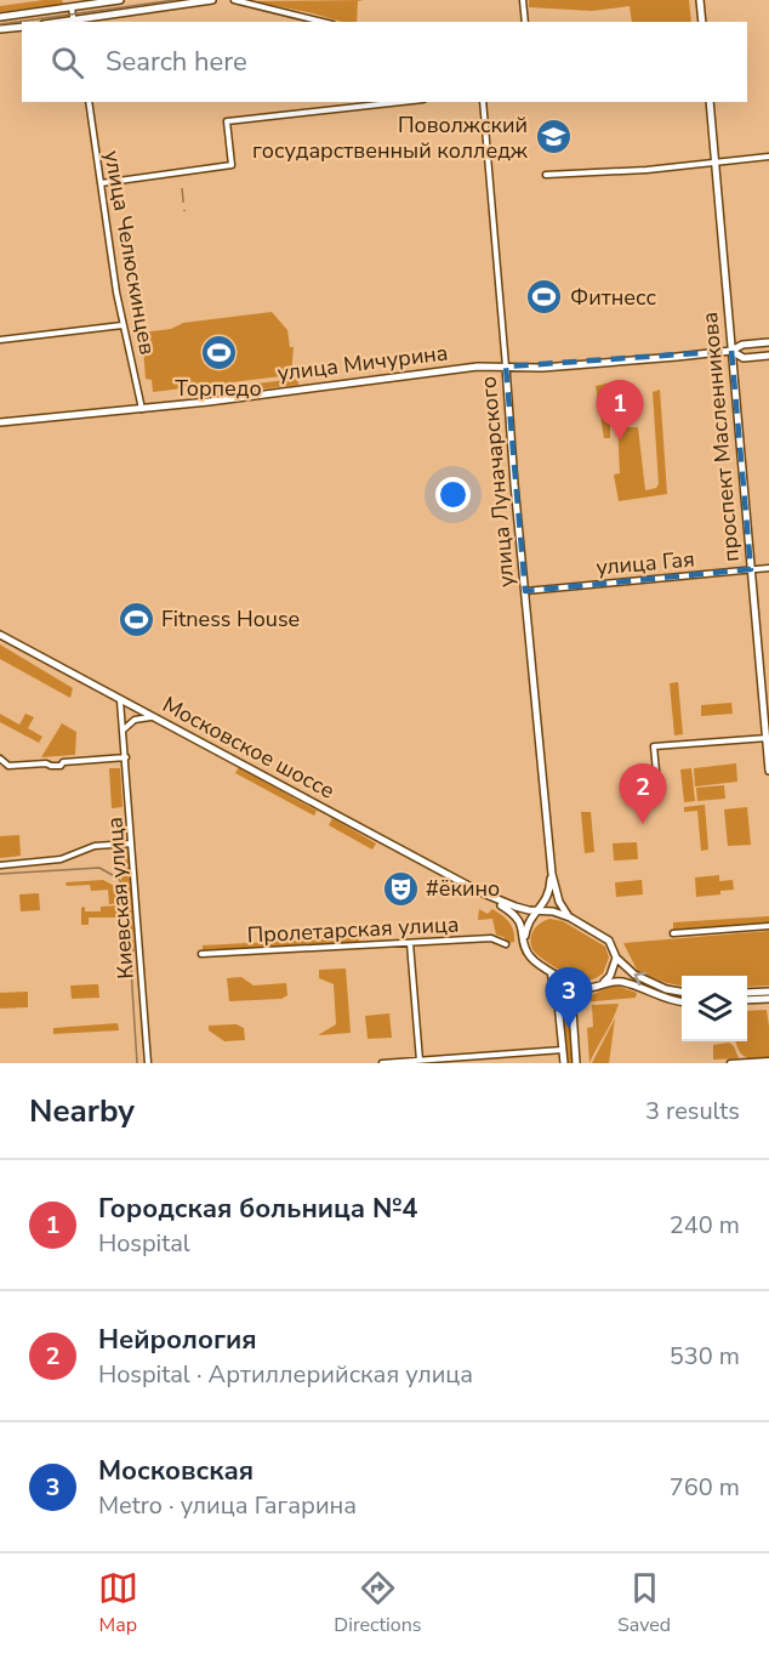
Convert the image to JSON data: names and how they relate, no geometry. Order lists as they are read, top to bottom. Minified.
{"streets":{"main road":["улица Мичурина","проспект Масленникова","улица Луначарского","Московское шоссе"],"street":["улица Челюскинцев","улица Гая","Киевская улица","Пролетарская улица"]},"crossings":[["улица Челюскинцев","улица Мичурина"],["улица Мичурина","проспект Масленникова"],["улица Мичурина","улица Луначарского"],["проспект Масленникова","улица Гая"],["улица Луначарского","улица Гая"],["улица Луначарского","Московское шоссе"],["Московское шоссе","Киевская улица"]],"places":{"school or university":["Поволжский государственный колледж"],"sports":["Фитнесс","Торпедо","Fitness House"],"theatre":["#ёкино"]},"page":{"search":"Search here","pins":["1","2","3"],"heading":["Nearby","3 results"],"list":[{"mark":"1","name":"Городская больница №4","note":"Hospital","value":"240 m"},{"mark":"2","name":"Нейрология","note":"Hospital · Артиллерийская улица","value":"530 m"},{"mark":"3","name":"Московская","note":"Metro · улица Гагарина","value":"760 m"}],"nav":["Map","Directions","Saved"]}}
